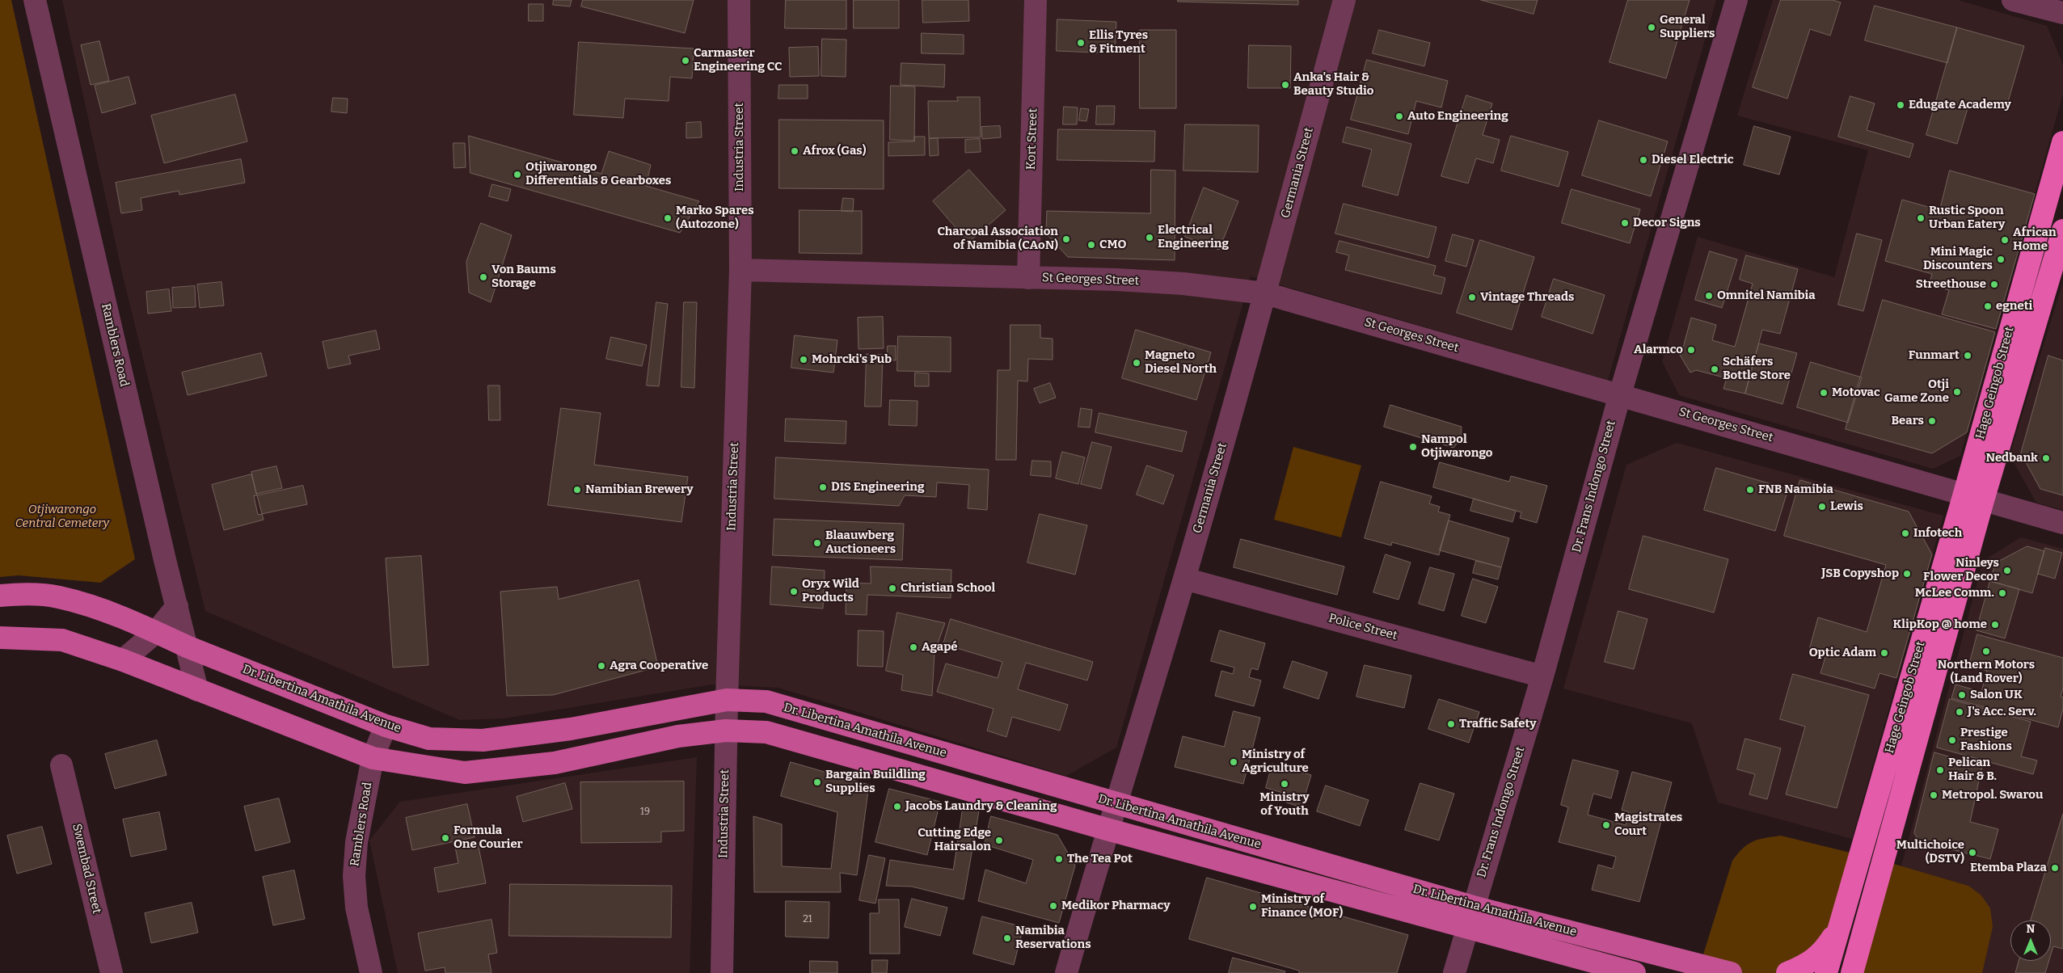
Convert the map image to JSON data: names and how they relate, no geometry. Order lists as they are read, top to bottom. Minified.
{"streets":{"highway":["Hage Geingob Street"],"main road":["Dr. Libertina Amathila Avenue"],"street":["Kort Street","Industria Street","Germania Street","St Georges Street","Ramblers Road","Dr. Frans Indongo Street","Police Street","Swembad Street"]},"crossings":[["Kort Street","St Georges Street"],["Industria Street","St Georges Street"],["Industria Street","Dr. Libertina Amathila Avenue"],["Germania Street","St Georges Street"],["Germania Street","Police Street"],["Germania Street","Dr. Libertina Amathila Avenue"],["St Georges Street","Hage Geingob Street"],["St Georges Street","Dr. Frans Indongo Street"],["Ramblers Road","Dr. Libertina Amathila Avenue"],["Dr. Frans Indongo Street","Police Street"],["Dr. Frans Indongo Street","Dr. Libertina Amathila Avenue"]],"parks":["Otjiwarongo Central Cemetery"],"places":["General Suppliers","Ellis Tyres & Fitment","Carmaster Engineering CC","Anka's Hair & Beauty Studio","Edugate Academy","Auto Engineering","Afrox (Gas)","Diesel Electric","Otjiwarongo Differentials & Gearboxes","Marko Spares (Autozone)","Rustic Spoon Urban Eatery","Decor Signs","Electrical Engineering","Charcoal Association of Namibia (CAoN)","African Home","CMO","Mini Magic Discounters","Von Baums Storage","Streethouse","Omnitel Namibia","Vintage Threads","egneti","Alarmco","Funmart","Mohrcki's Pub","Magneto Diesel North","Schäfers Bottle Store","Otji Game Zone","Motovac","Bears","Nampol Otjiwarongo","Nedbank","DIS Engineering","Namibian Brewery","FNB Namibia","Lewis","Infotech","Blaauwberg Auctioneers","Ninleys Flower Decor","JSB Copyshop","Christian School","Oryx Wild Products","McLee Comm.","KlipKop @ home","Agapé","Northern Motors (Land Rover)","Optic Adam","Agra Cooperative","Salon UK","J's Acc. Serv.","Traffic Safety","Prestige Fashions","Ministry of Agriculture","Pelican Hair & B.","Bargain Buildling Supplies","Ministry of Youth","Metropol. Swarou","Jacobs Laundry & Cleaning","Magistrates Court","Formula One Courier","Cutting Edge Hairsalon","Multichoice (DSTV)","The Tea Pot","Etemba Plaza","Medikor Pharmacy","Ministry of Finance (MOF)","Namibia Reservations"],"house_numbers":["19","21"],"north":"top"}
